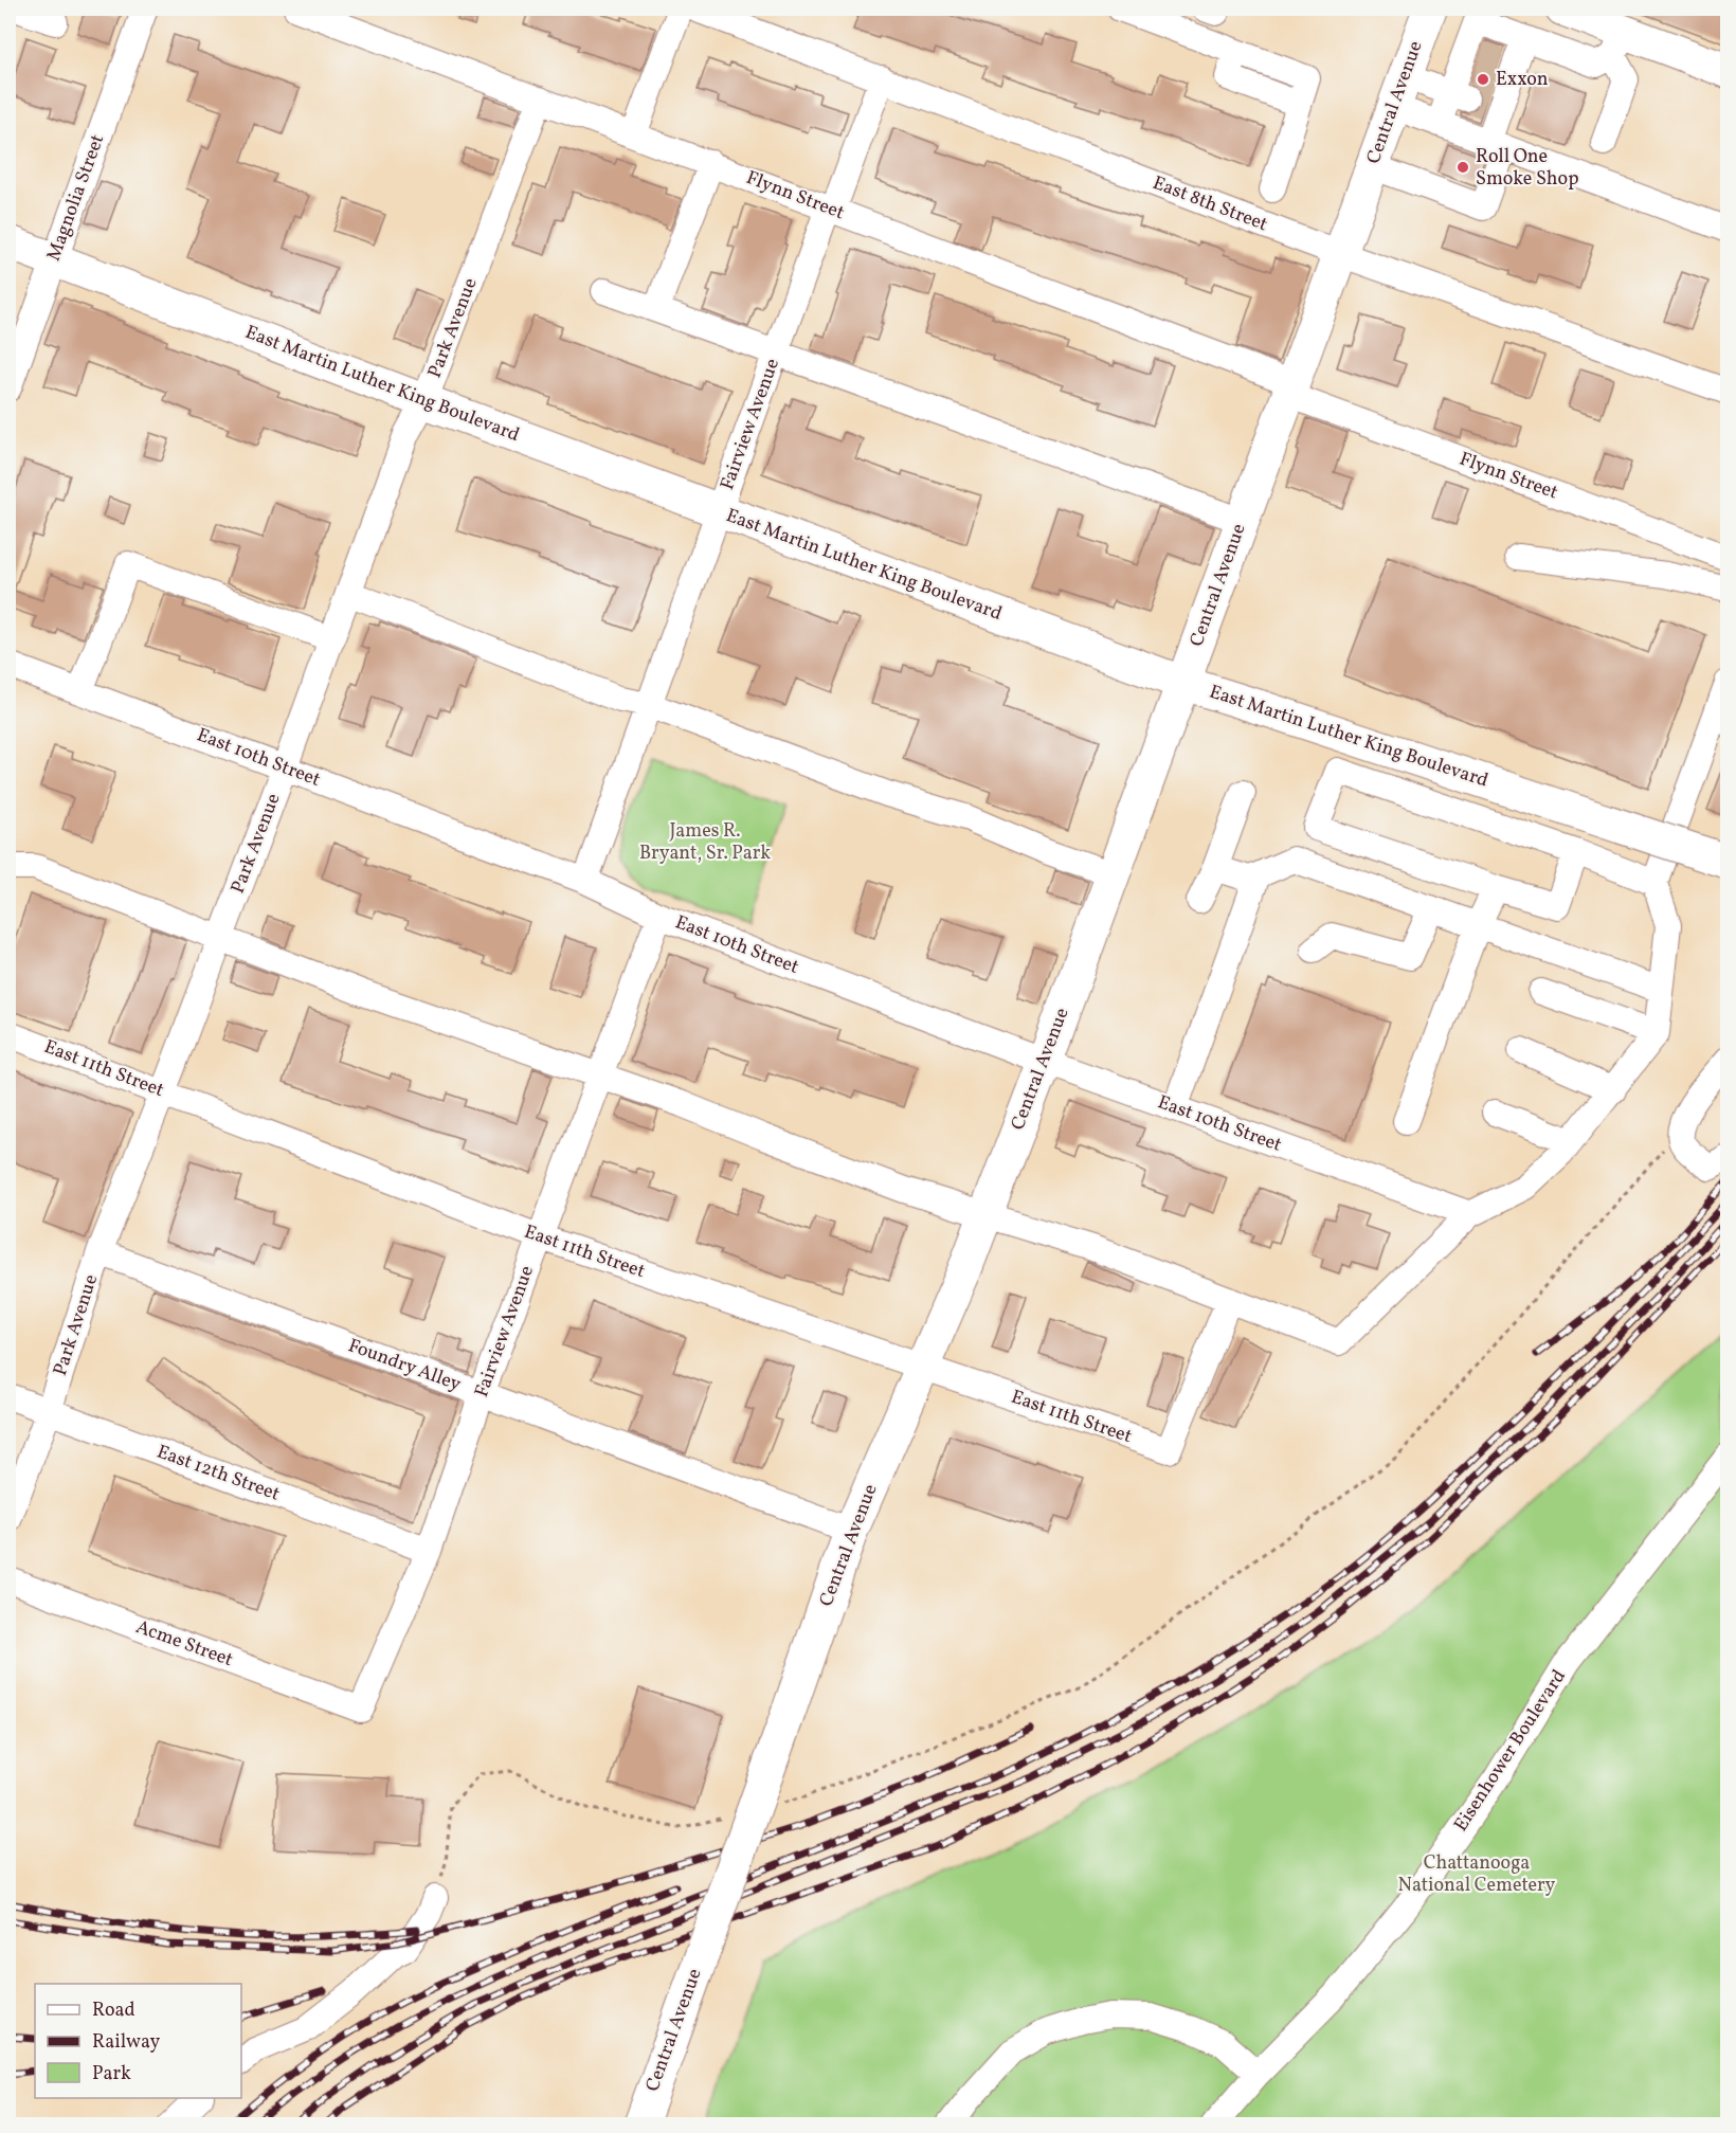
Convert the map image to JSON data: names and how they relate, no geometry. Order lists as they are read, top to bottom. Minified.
{"streets":{"main road":["Central Avenue","East Martin Luther King Boulevard"],"street":["Flynn Street","Magnolia Street","East 8th Street","Park Avenue","Fairview Avenue","East 10th Street","East 11th Street","Foundry Alley","East 12th Street","Acme Street","Eisenhower Boulevard"]},"crossings":[["Central Avenue","Flynn Street"],["Central Avenue","East 8th Street"],["Central Avenue","East Martin Luther King Boulevard"],["Central Avenue","East 10th Street"],["Central Avenue","East 11th Street"],["Central Avenue","Foundry Alley"],["Flynn Street","Park Avenue"],["Flynn Street","Fairview Avenue"],["Magnolia Street","East Martin Luther King Boulevard"],["East 8th Street","Fairview Avenue"],["Park Avenue","East Martin Luther King Boulevard"],["Park Avenue","East 10th Street"],["Park Avenue","East 11th Street"],["Park Avenue","Foundry Alley"],["Park Avenue","East 12th Street"],["East Martin Luther King Boulevard","Fairview Avenue"],["Fairview Avenue","East 10th Street"],["Fairview Avenue","East 11th Street"],["Fairview Avenue","Foundry Alley"],["Fairview Avenue","East 12th Street"],["Fairview Avenue","Acme Street"]],"parks":["James R. Bryant, Sr. Park","Chattanooga National Cemetery"],"places":["Exxon","Roll One Smoke Shop"],"legend":["Road","Railway","Park"]}
